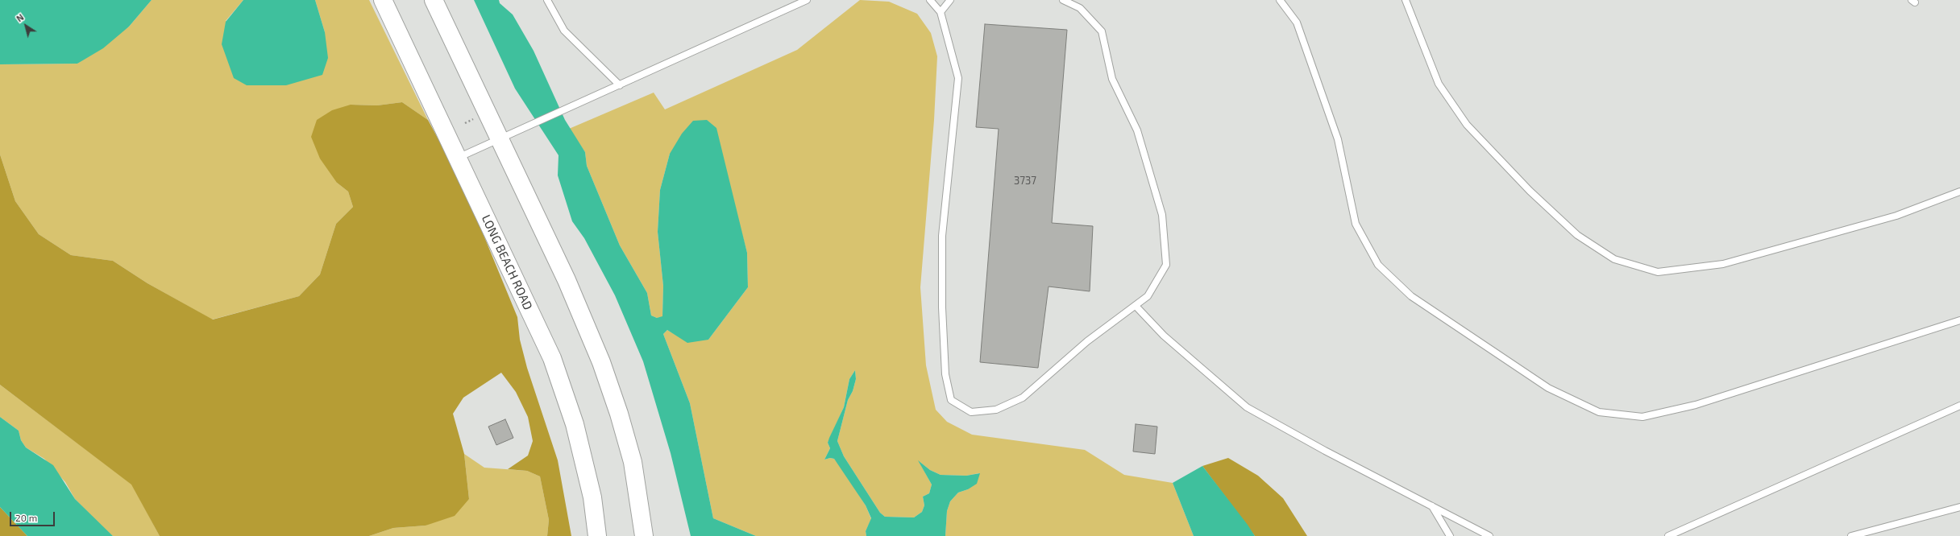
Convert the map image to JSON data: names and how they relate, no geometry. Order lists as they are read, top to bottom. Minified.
{"streets":{"main road":["LONG BEACH ROAD"]},"house_numbers":["3737"],"scale_bar":"20 m","north":"top left"}
